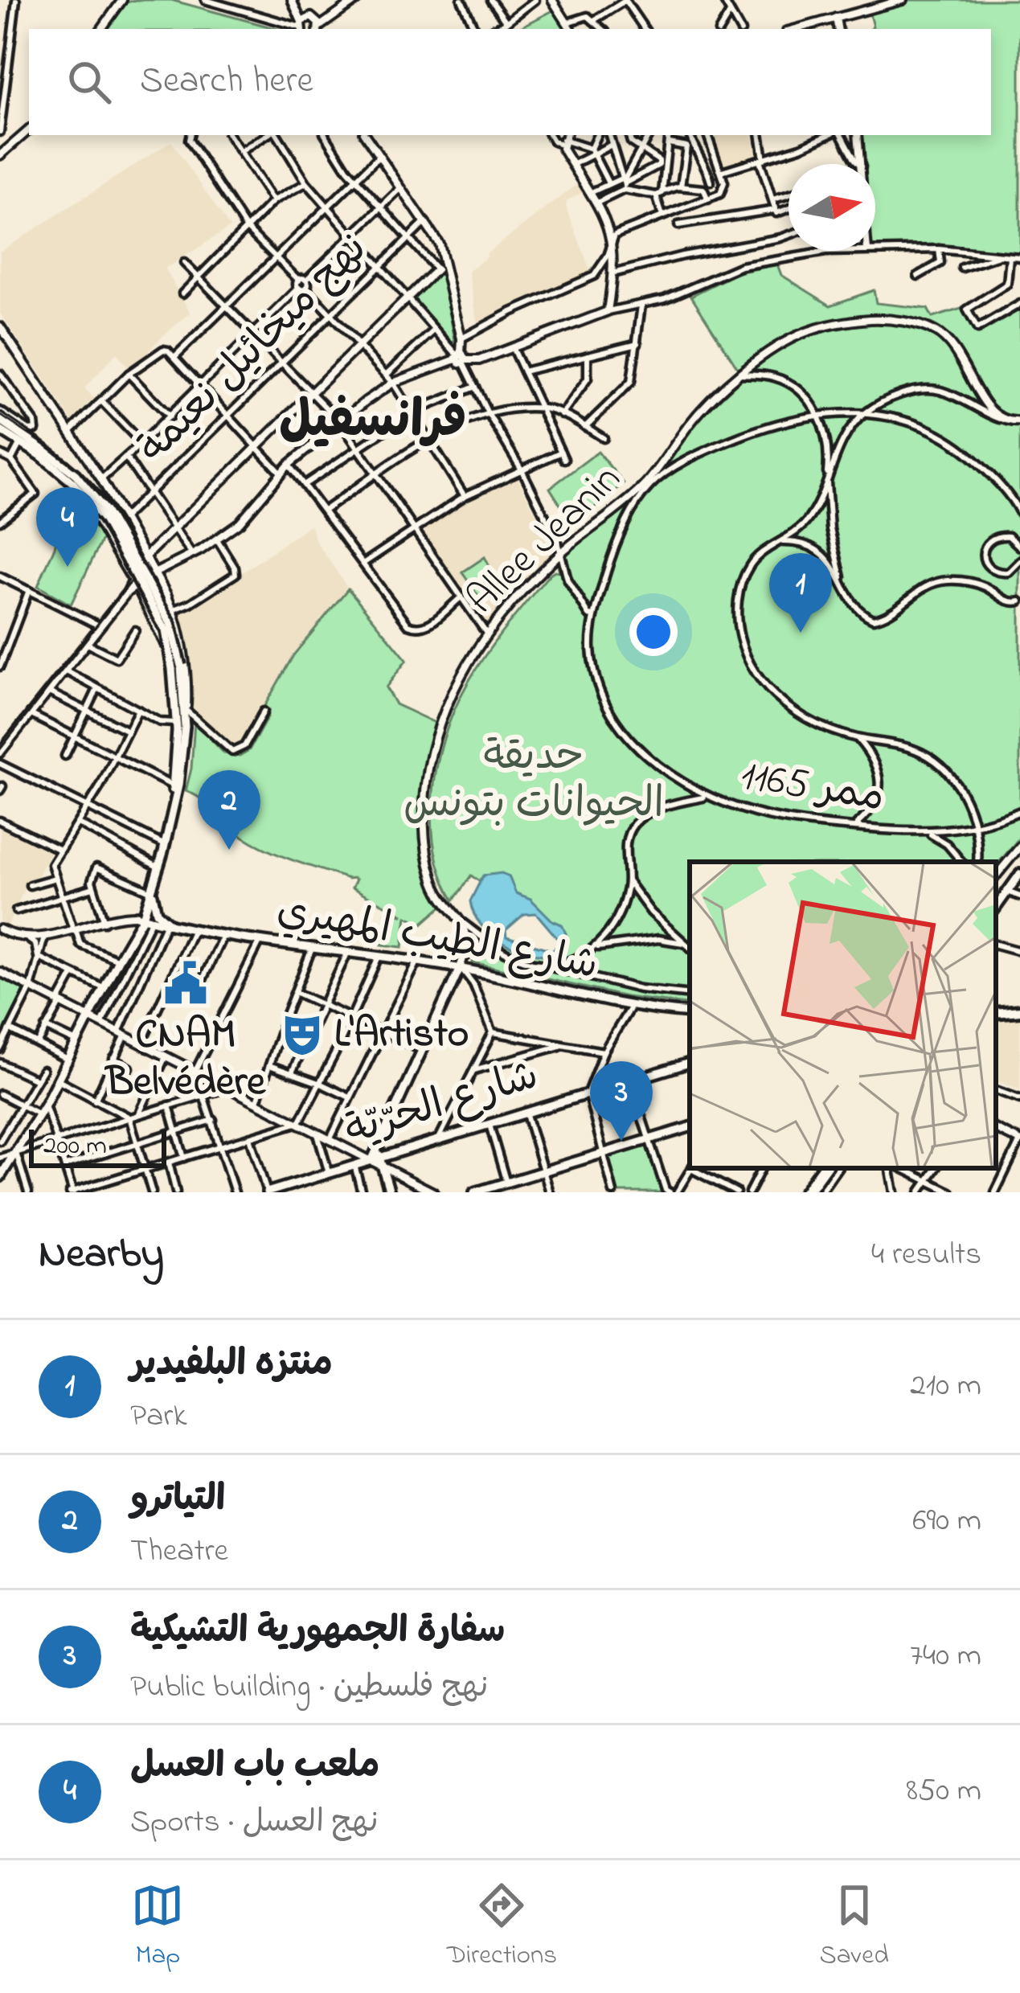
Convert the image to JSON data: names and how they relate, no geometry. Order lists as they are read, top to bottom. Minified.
{"streets":{"main road":["شارع الطيب المهيري","شارع الحرّيّة"],"street":["نهج ميخائيل نعيمة","Allee Jeanin","ممر 1165"]},"crossings":[["Allee Jeanin","ممر 1165"]],"districts":["فرانسفيل"],"parks":["حديقة الحيوانات بتونس"],"places":{"public building":["CNAM Belvédère"],"theatre":["L'Artisto"]},"scale_bar":"200 m","north":"right","page":{"search":"Search here","pins":["4","1","2","3"],"scale":"200 m","heading":["Nearby","4 results"],"list":[{"mark":"1","name":"منتزه البلفيدير","note":"Park","value":"210 m"},{"mark":"2","name":"التياترو","note":"Theatre","value":"690 m"},{"mark":"3","name":"سفارة الجمهورية التشيكية","note":"Public building · نهج فلسطين","value":"740 m"},{"mark":"4","name":"ملعب باب العسل","note":"Sports · نهج العسل","value":"850 m"}],"nav":["Map","Directions","Saved"]}}
